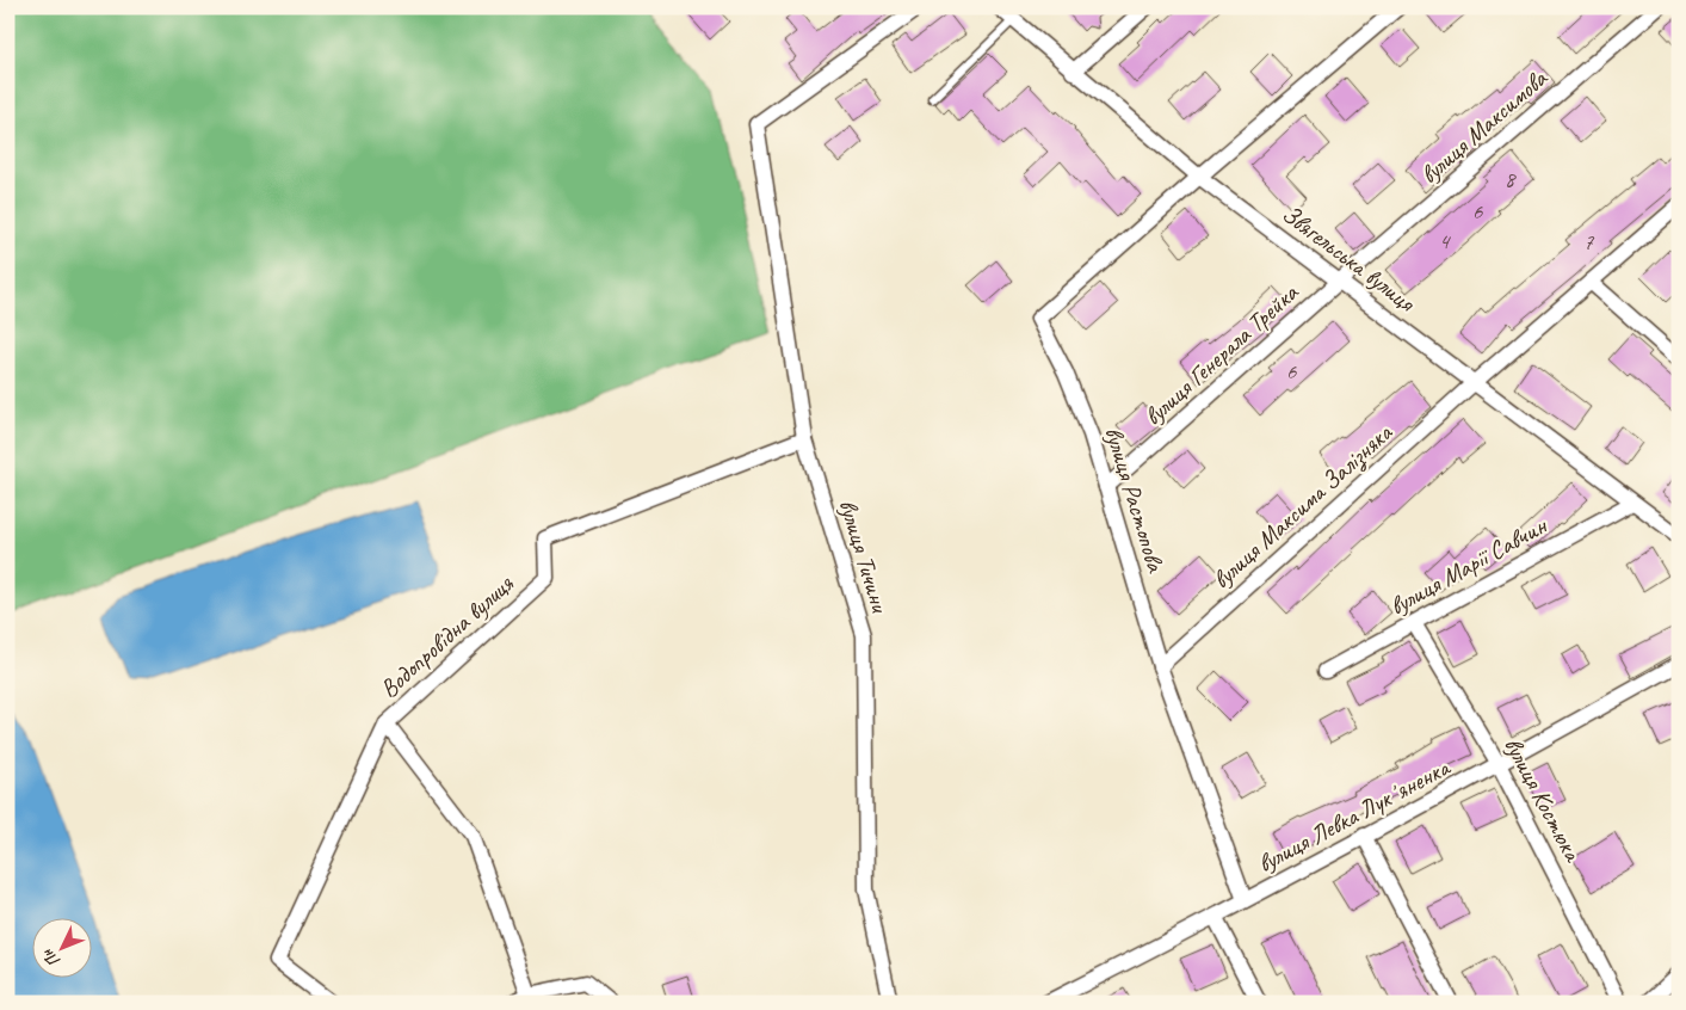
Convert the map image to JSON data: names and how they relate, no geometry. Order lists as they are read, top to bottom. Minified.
{"streets":{"street":["вулиця Максимова","Звягельська вулиця","вулиця Генерала Трейка","вулиця Растопова","вулиця Максима Залізняка","вулиця Тичини","вулиця Марії Савчин","Водопровідна вулиця","вулиця Костюка","вулиця Левка Лукʼяненка"]},"crossings":[["вулиця Максимова","Звягельська вулиця"],["вулиця Максимова","вулиця Генерала Трейка"],["Звягельська вулиця","вулиця Генерала Трейка"],["Звягельська вулиця","вулиця Растопова"],["Звягельська вулиця","вулиця Максима Залізняка"],["Звягельська вулиця","вулиця Марії Савчин"],["вулиця Генерала Трейка","вулиця Растопова"],["вулиця Растопова","вулиця Максима Залізняка"],["вулиця Растопова","вулиця Левка Лукʼяненка"],["вулиця Тичини","Водопровідна вулиця"],["вулиця Марії Савчин","вулиця Костюка"],["вулиця Костюка","вулиця Левка Лукʼяненка"]],"house_numbers":["8","6","4","7","6"],"north":"bottom left"}
